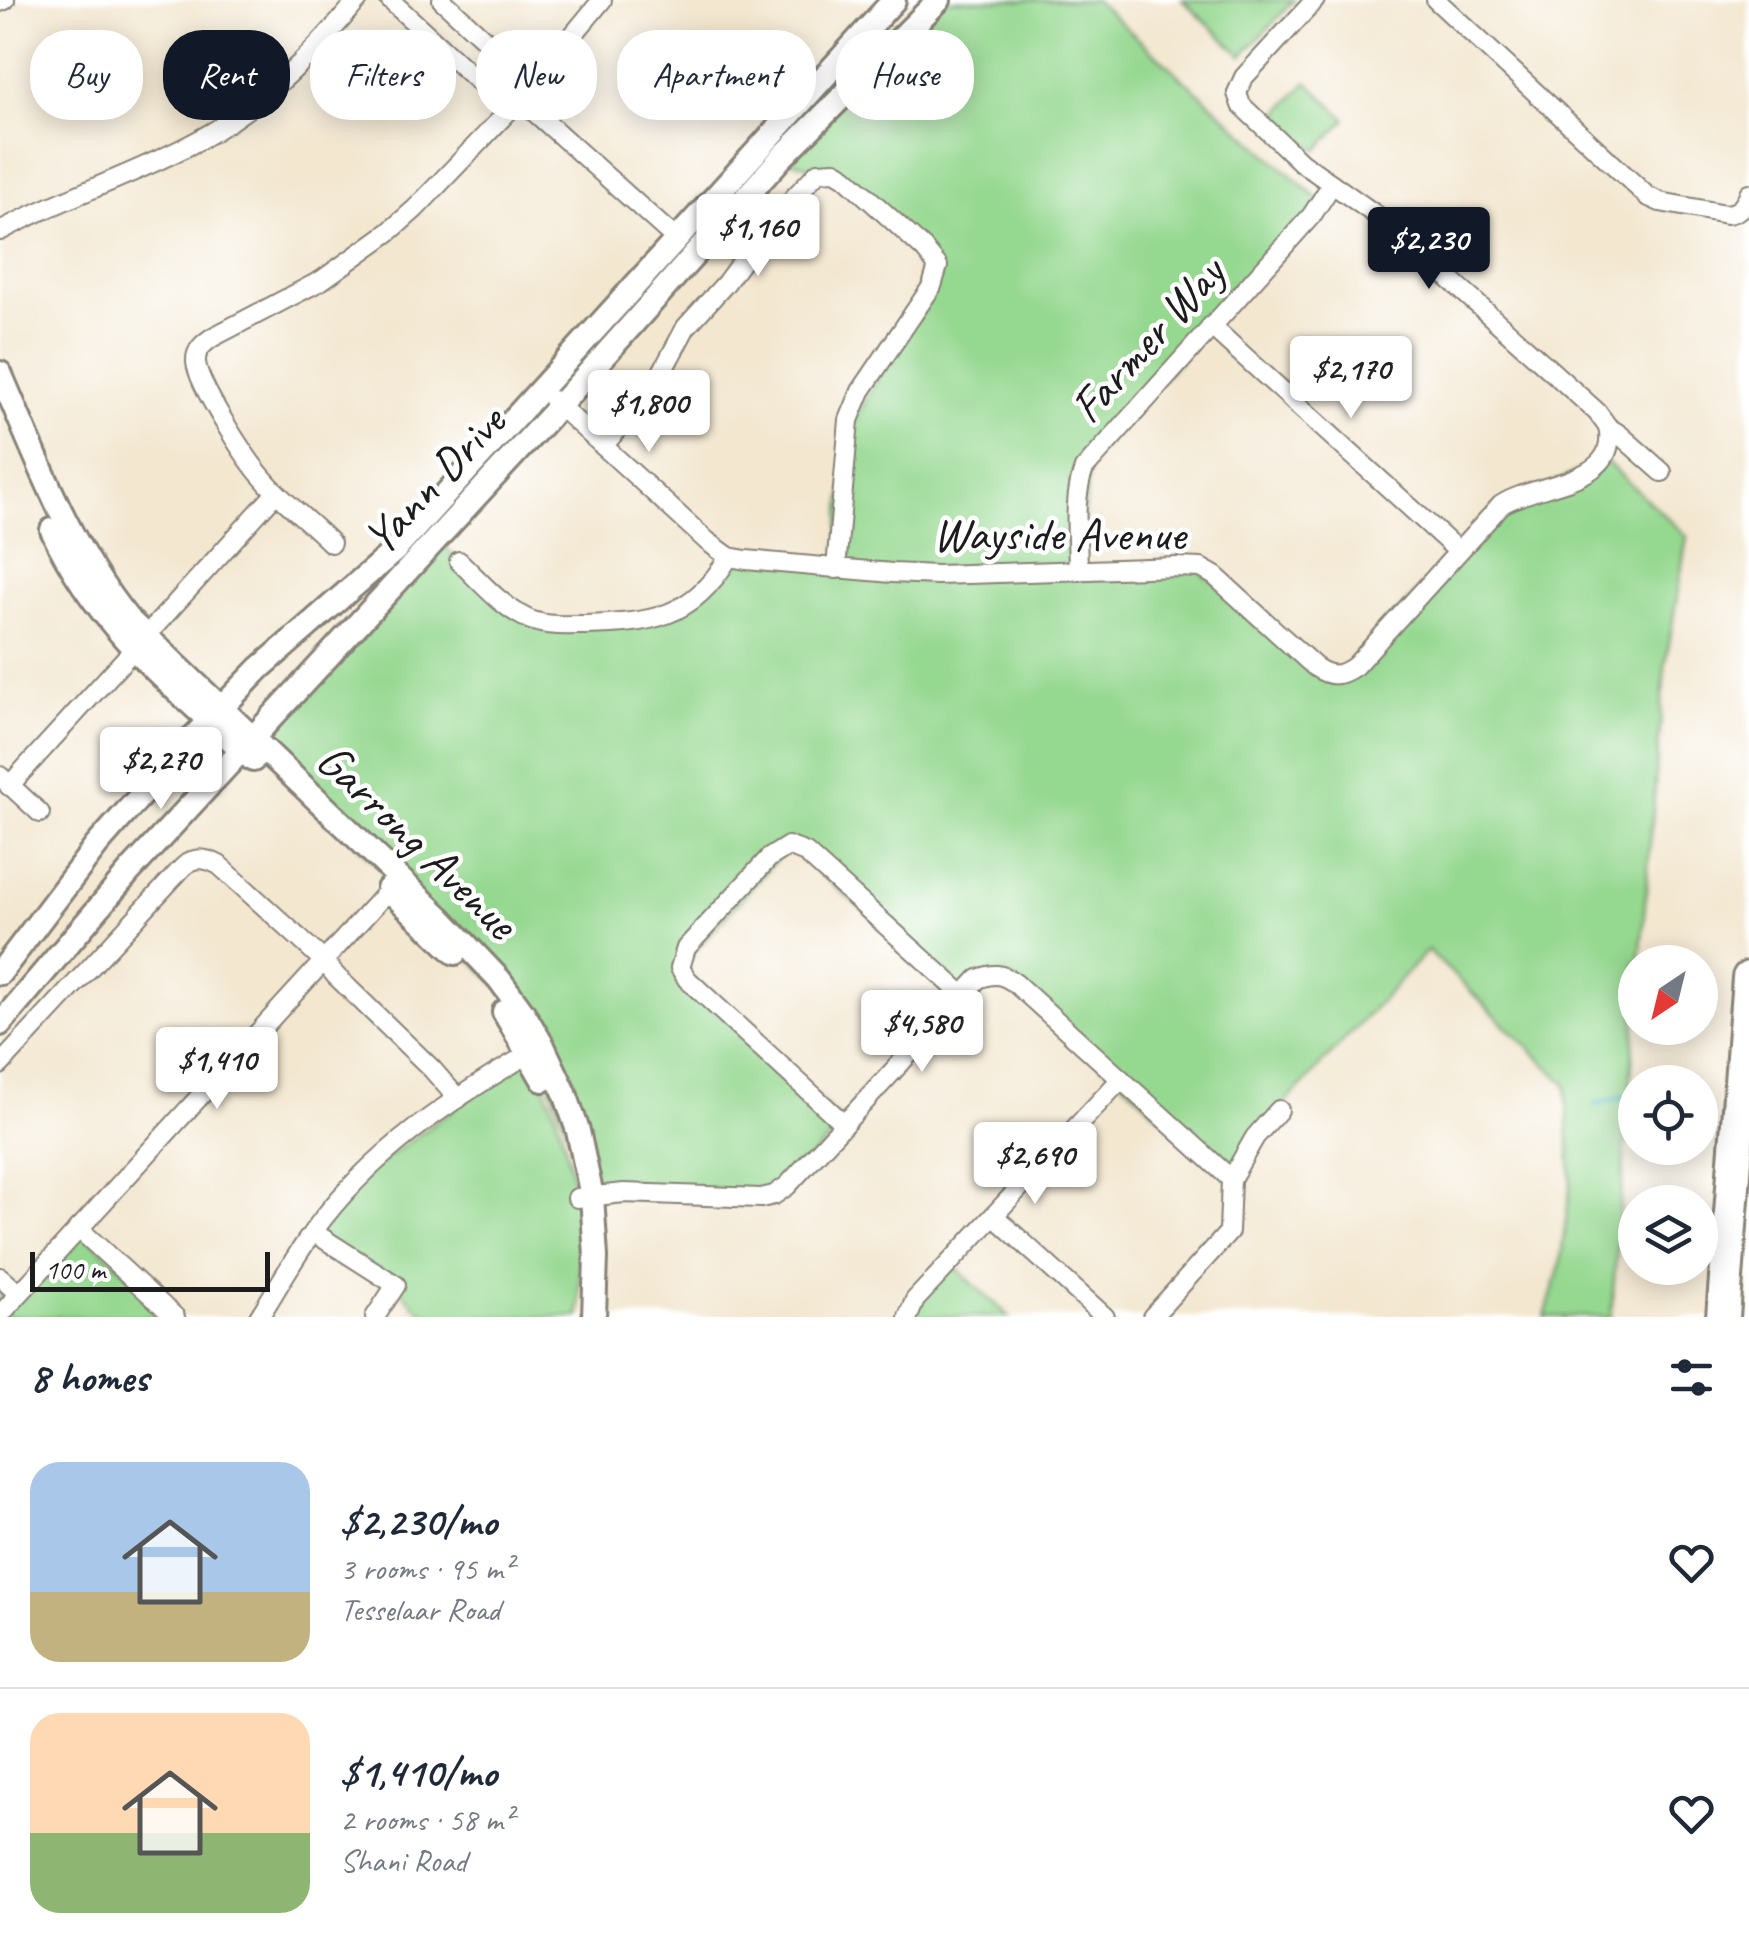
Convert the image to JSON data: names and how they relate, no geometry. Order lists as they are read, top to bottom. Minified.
{"streets":{"street":["Farmer Way","Yann Drive","Wayside Avenue","Garrong Avenue"]},"crossings":[["Farmer Way","Wayside Avenue"],["Yann Drive","Garrong Avenue"]],"scale_bar":"100 m","north":"bottom left","page":{"chip":["Buy","Rent","Filters","New","Apartment","House"],"price":["$1,160","$2,230","$2,170","$1,800","$2,270","$4,580","$1,410","$2,690"],"scale":"100 m","heading":"8 homes","list":[{"name":"$2,230/mo","note":"3 rooms · 95 m² · Tesselaar Road"},{"name":"$1,410/mo","note":"2 rooms · 58 m² · Shani Road"}]}}
